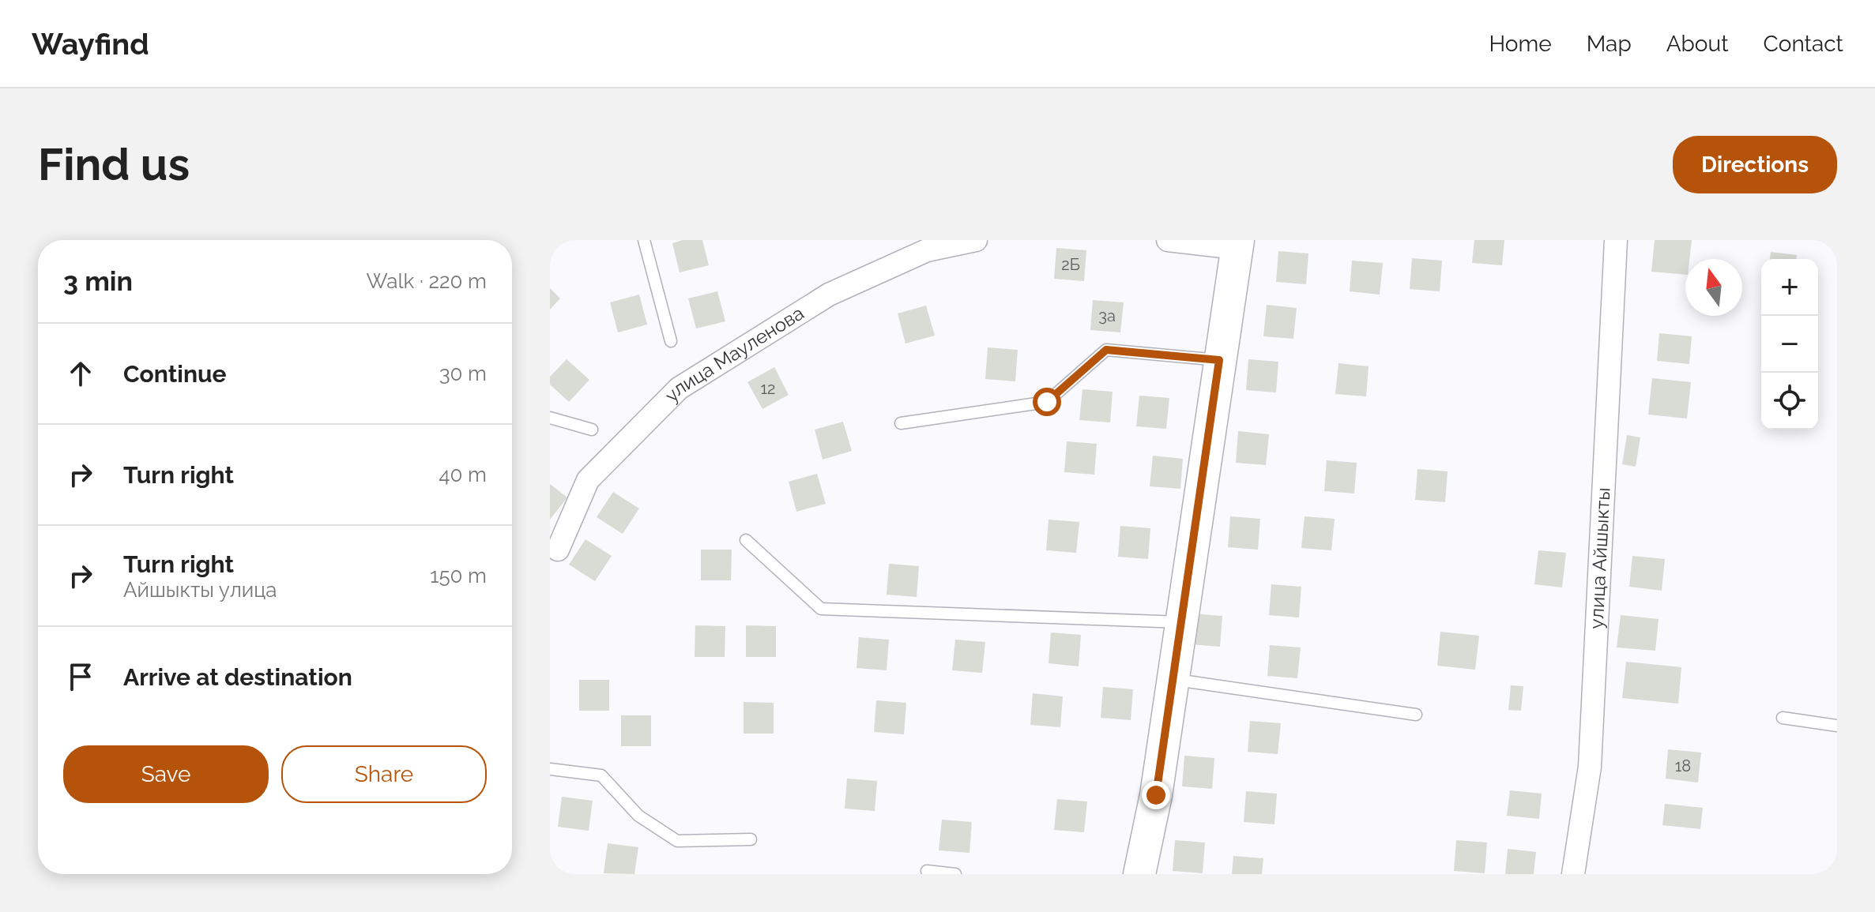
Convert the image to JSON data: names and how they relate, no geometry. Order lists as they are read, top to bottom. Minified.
{"streets":{"street":["улица Мауленова","улица Айшыкты"]},"house_numbers":["2Б","3а","12","18"],"north":"top","page":{"header":"Wayfind","nav":["Home","Map","About","Contact"],"buttons":["Directions",["Save","Share"]],"title":"Find us","heading":["3 min","Walk · 220 m"],"map_buttons":["+","−"],"list":[["Continue","30 m"],["Turn right","40 m"],["Turn right","Айшыкты улица","150 m"],"Arrive at destination"]}}
